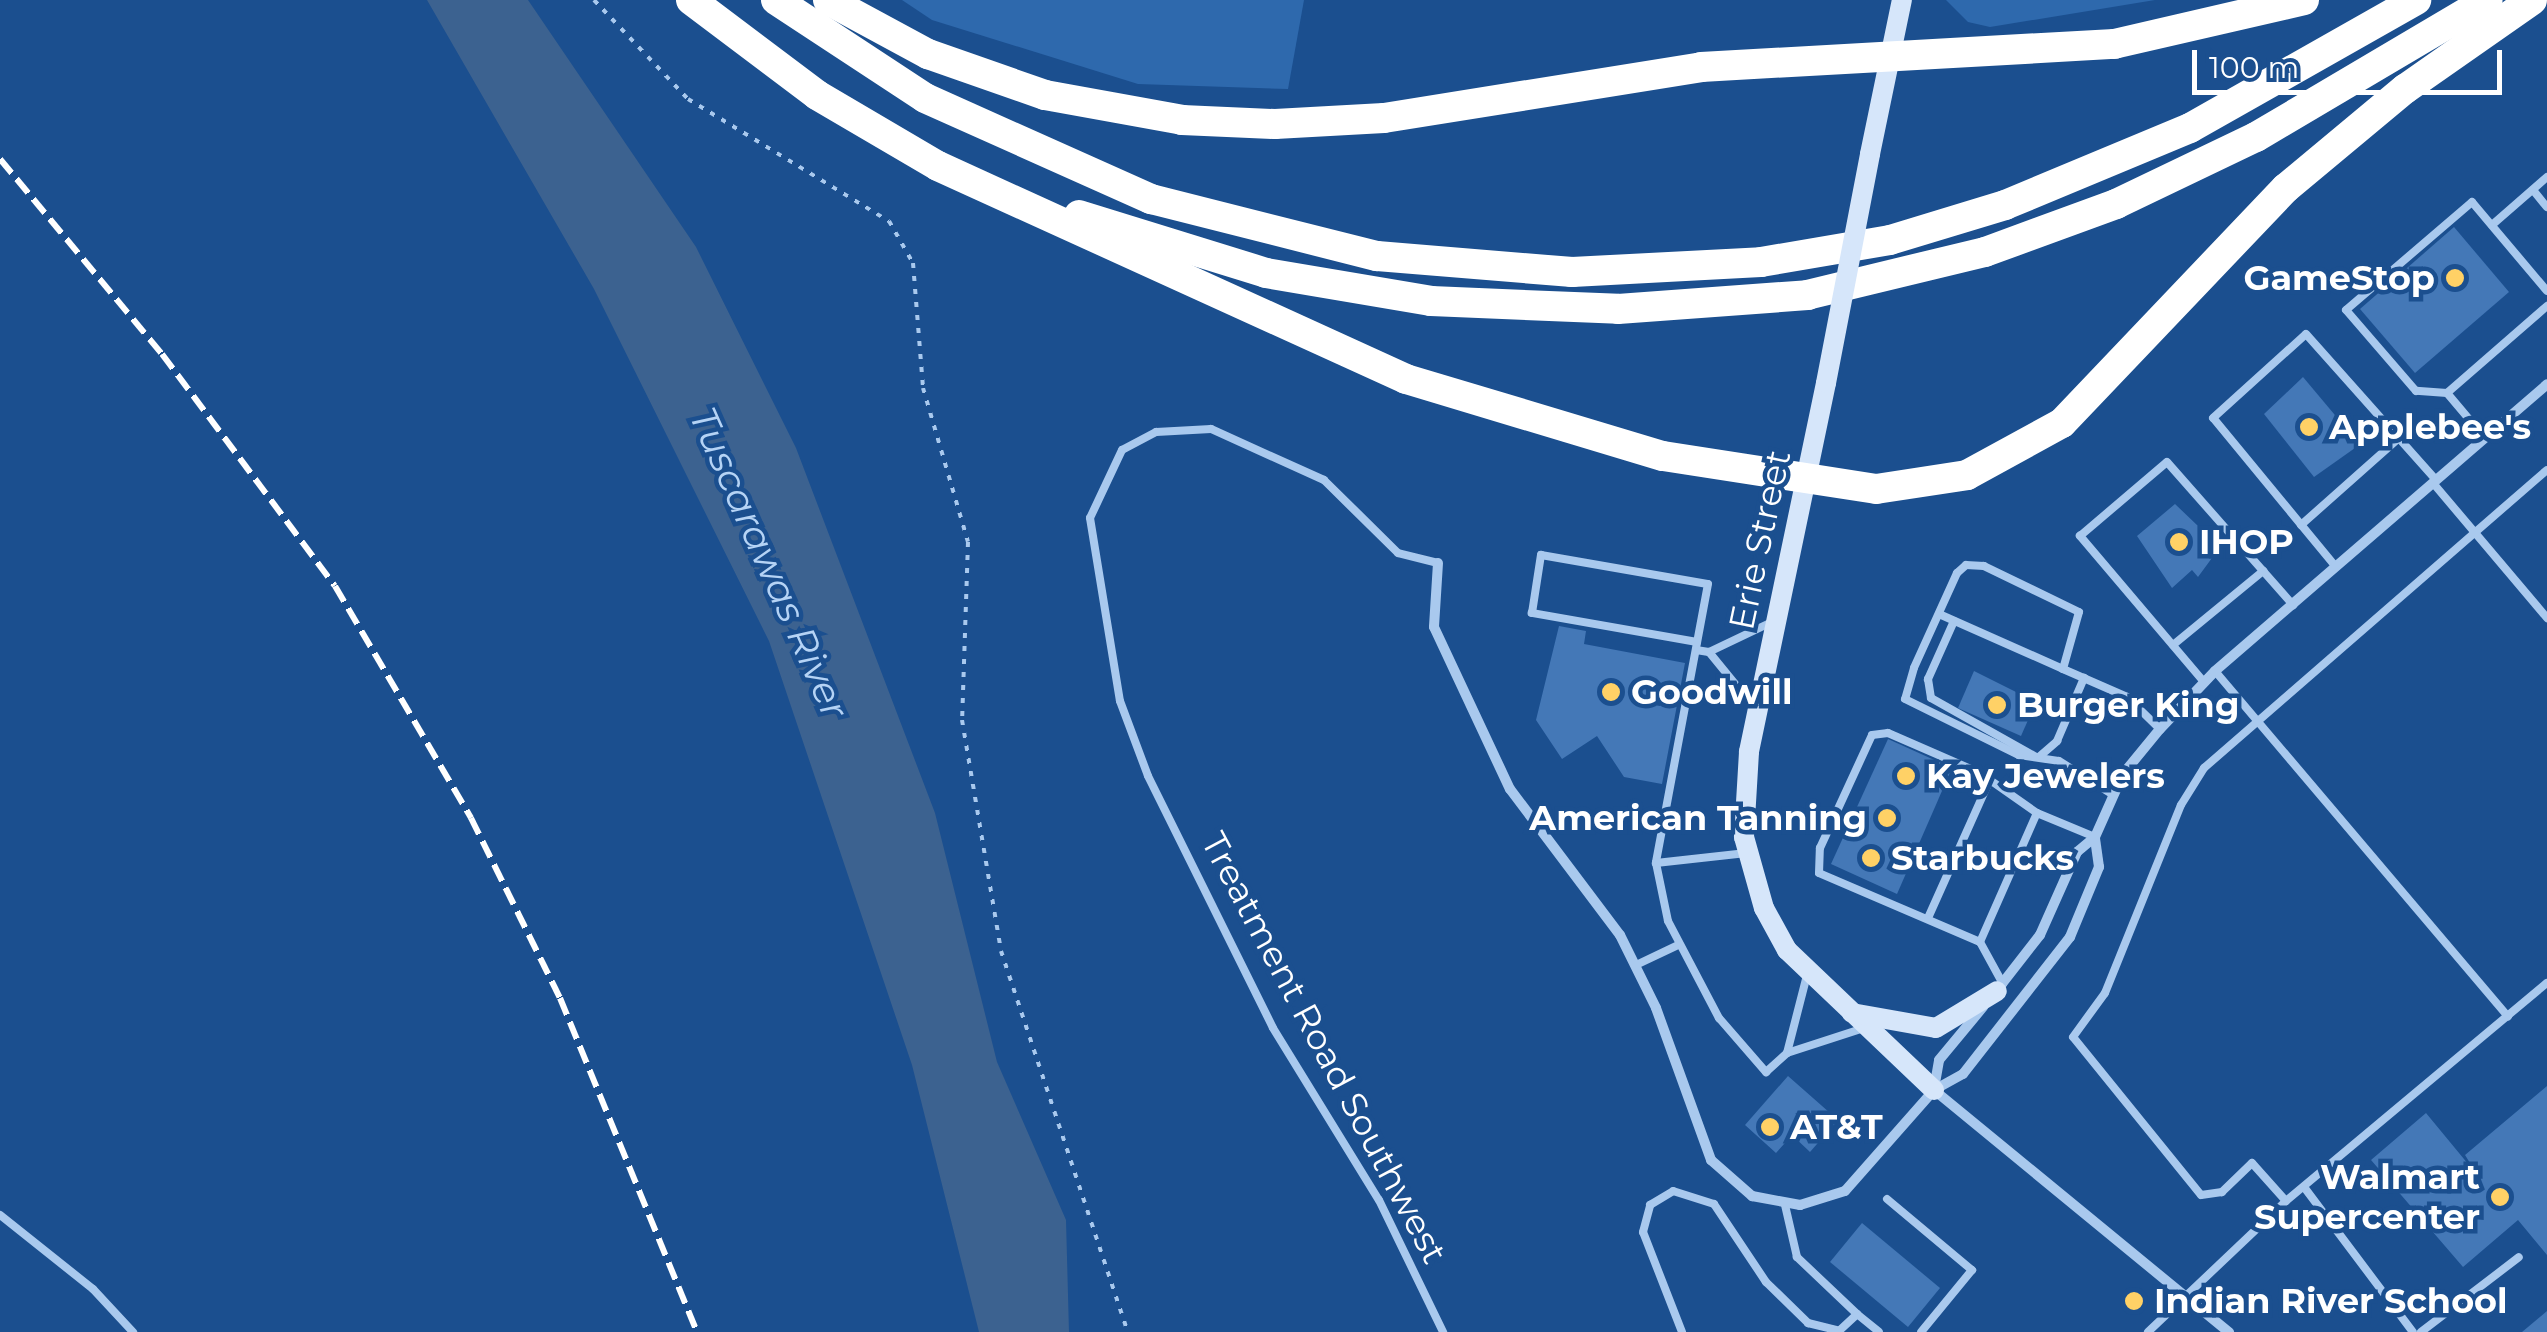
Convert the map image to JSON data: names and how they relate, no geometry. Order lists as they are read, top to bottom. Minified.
{"streets":{"street":["Erie Street","Treatment Road Southwest"]},"water":["Tuscarawas River"],"places":["GameStop","Applebee's","IHOP","Goodwill","Burger King","Kay Jewelers","American Tanning","Starbucks","AT&T","Walmart Supercenter","Indian River School"],"scale_bar":"100 m"}
